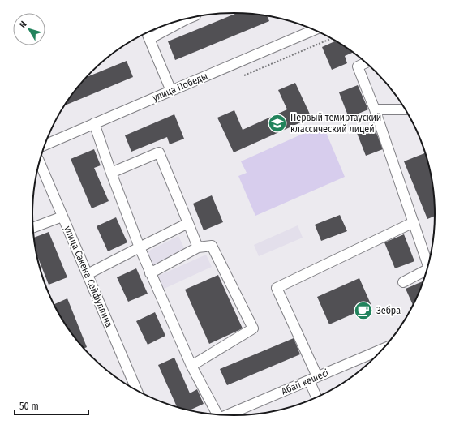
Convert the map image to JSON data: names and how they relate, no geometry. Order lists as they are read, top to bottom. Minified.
{"streets":{"street":["улица Победы","улица Сакена Сейфуллина","Абай көшесі"]},"places":{"school or university":["Первый темиртауский классический лицей"],"cafe":["Зебра"]},"scale_bar":"50 m","north":"top left"}
